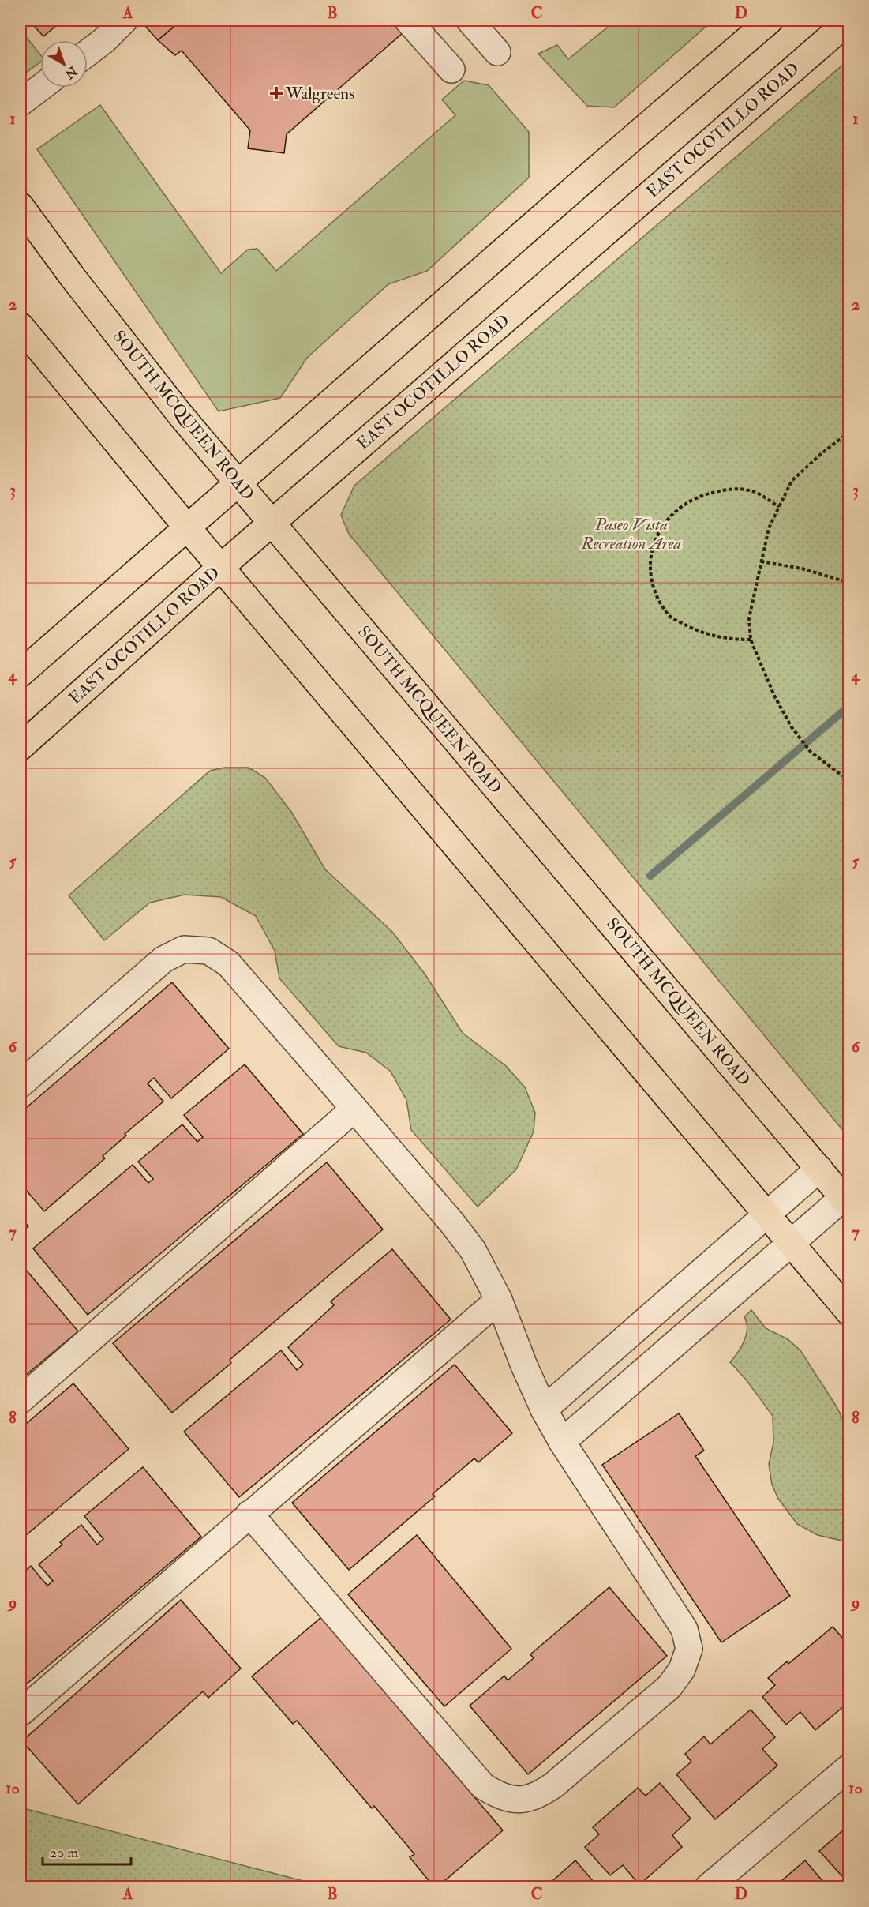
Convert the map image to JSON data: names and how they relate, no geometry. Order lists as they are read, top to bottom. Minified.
{"streets":{"main road":["EAST OCOTILLO ROAD","SOUTH MCQUEEN ROAD"]},"crossings":[["EAST OCOTILLO ROAD","SOUTH MCQUEEN ROAD"]],"parks":["Paseo Vista Recreation Area"],"places":{"health":["Walgreens"]},"scale_bar":"20 m","north":"bottom right","grid":{"columns":["A","B","C","D"],"rows":["1","2","3","4","5","6","7","8","9","10"]}}
